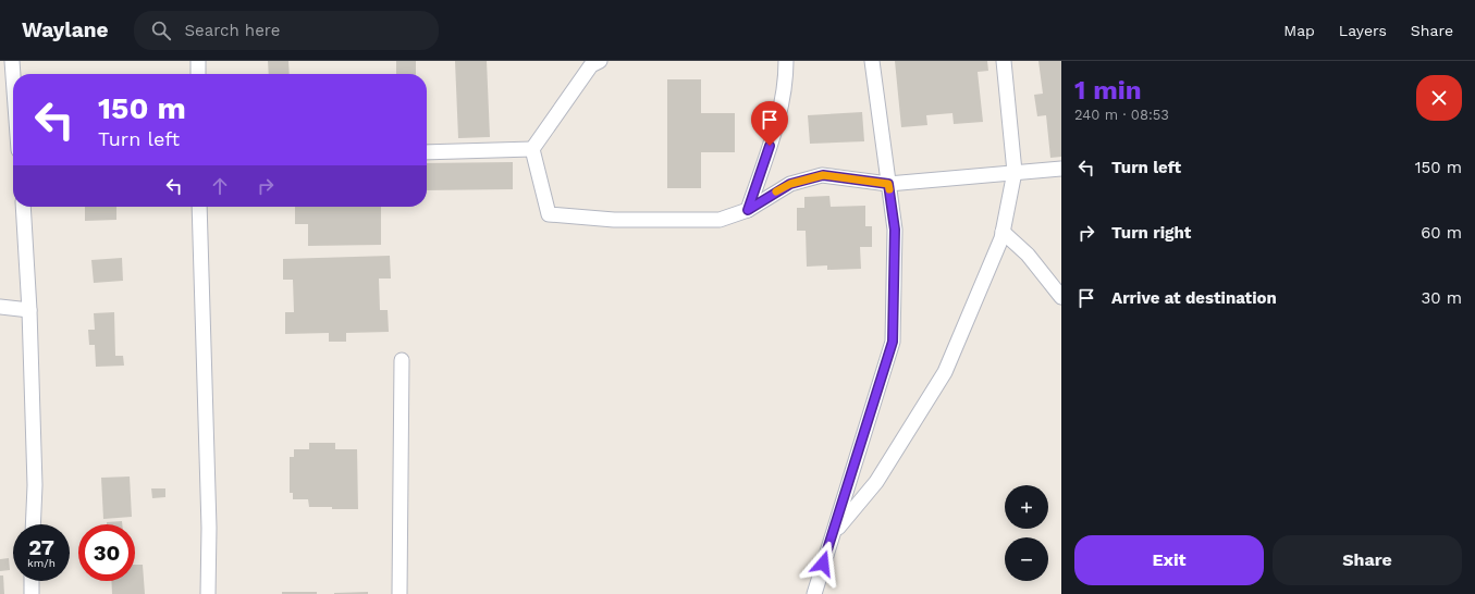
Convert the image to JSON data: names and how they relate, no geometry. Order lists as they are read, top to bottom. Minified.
{"page":{"header":"Waylane","search":"Search here","nav":["Map","Layers","Share"],"heading":["1 min","240 m · 08:53"],"turn":["150 m","Turn left"],"list":[{"name":"Turn left","value":"150 m"},{"name":"Turn right","value":"60 m"},{"name":"Arrive at destination","value":"30 m"}],"map_buttons":["+","−"],"speed":"27 km/h","limit":"30","buttons":["Exit","Share"]}}
